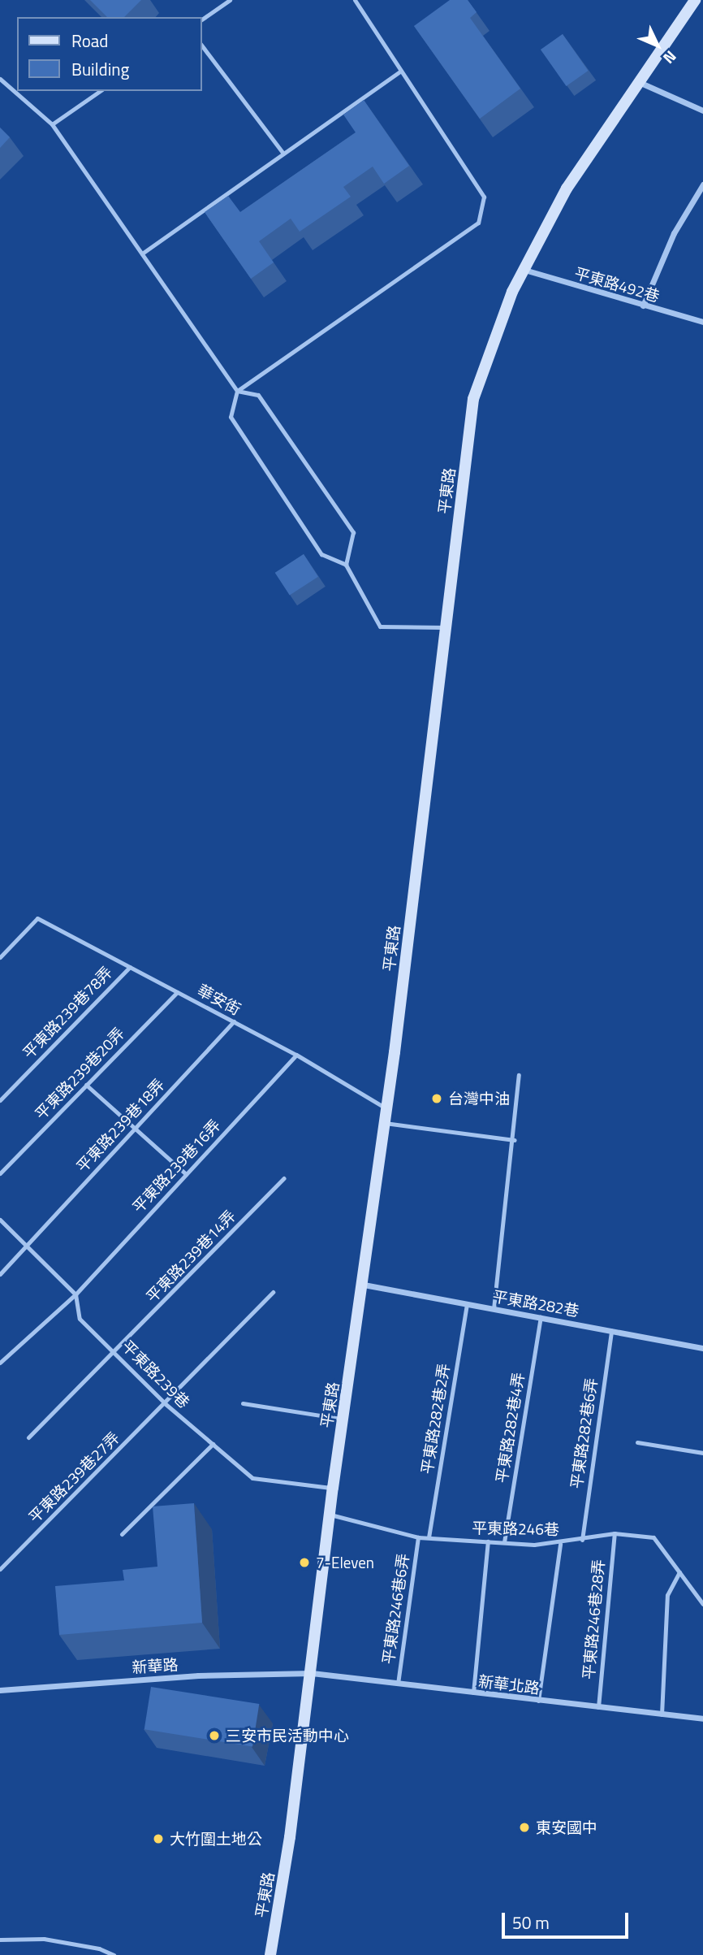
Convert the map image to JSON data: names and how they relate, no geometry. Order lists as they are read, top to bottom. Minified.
{"streets":{"street":["平東路492巷","平東路","平東路282巷","新華路","新華北路"],"lane":["華安街","平東路239巷78弄","平東路239巷20弄","平東路239巷18弄","平東路239巷16弄","平東路239巷14弄","平東路239巷","平東路282巷2弄","平東路282巷4弄","平東路282巷6弄","平東路239巷27弄","平東路246巷","平東路246巷6弄","平東路246巷28弄"]},"crossings":[["平東路492巷","平東路"],["平東路","華安街"],["平東路","平東路282巷"],["平東路","平東路239巷"],["平東路","平東路246巷"],["平東路","新華路"],["平東路","新華北路"],["華安街","平東路239巷78弄"],["華安街","平東路239巷20弄"],["華安街","平東路239巷18弄"],["華安街","平東路239巷16弄"],["平東路239巷16弄","平東路239巷"],["平東路239巷14弄","平東路239巷"],["平東路282巷","平東路282巷2弄"],["平東路282巷","平東路282巷4弄"],["平東路282巷","平東路282巷6弄"],["平東路239巷","平東路239巷27弄"],["平東路282巷2弄","平東路246巷"],["平東路282巷4弄","平東路246巷"],["平東路282巷6弄","平東路246巷"],["平東路246巷","平東路246巷6弄"],["平東路246巷","平東路246巷28弄"],["平東路246巷6弄","新華北路"],["平東路246巷28弄","新華北路"],["新華路","新華北路"]],"places":["台灣中油","7-Eleven","三安市民活動中心","東安國中","大竹圍土地公"],"legend":["Road","Building"],"scale_bar":"50 m","north":"bottom right"}
